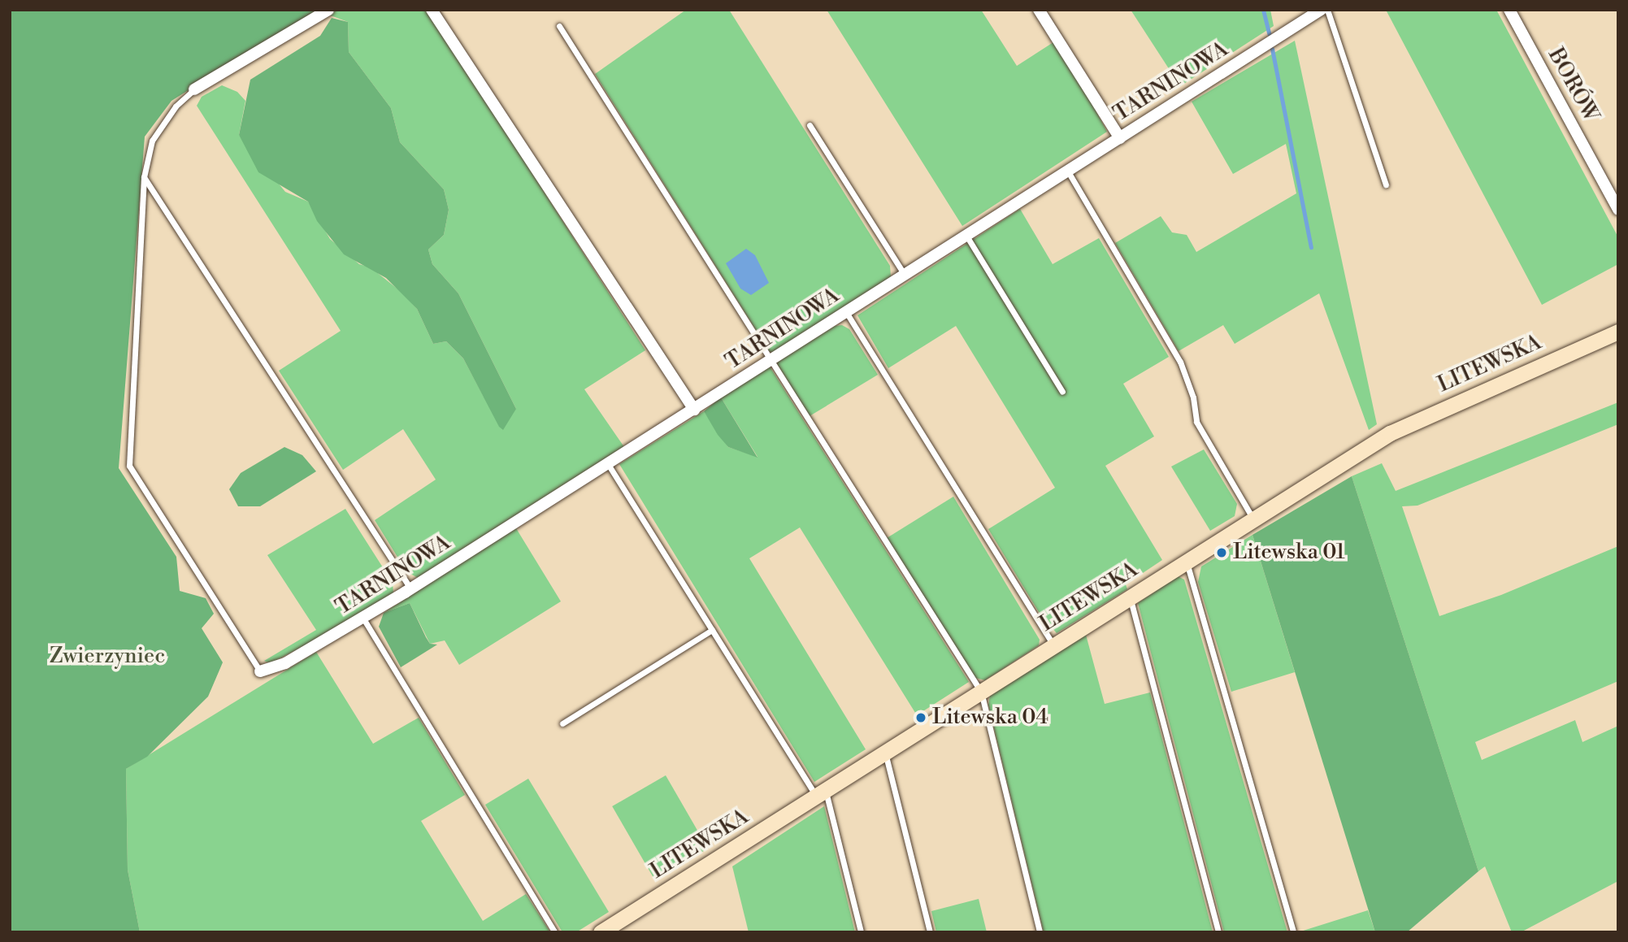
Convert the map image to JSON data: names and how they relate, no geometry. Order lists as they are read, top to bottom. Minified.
{"streets":{"street":["TARNINOWA","BORÓW","LITEWSKA"]},"parks":["Zwierzyniec"],"places":["Litewska 01","Litewska 04"]}
